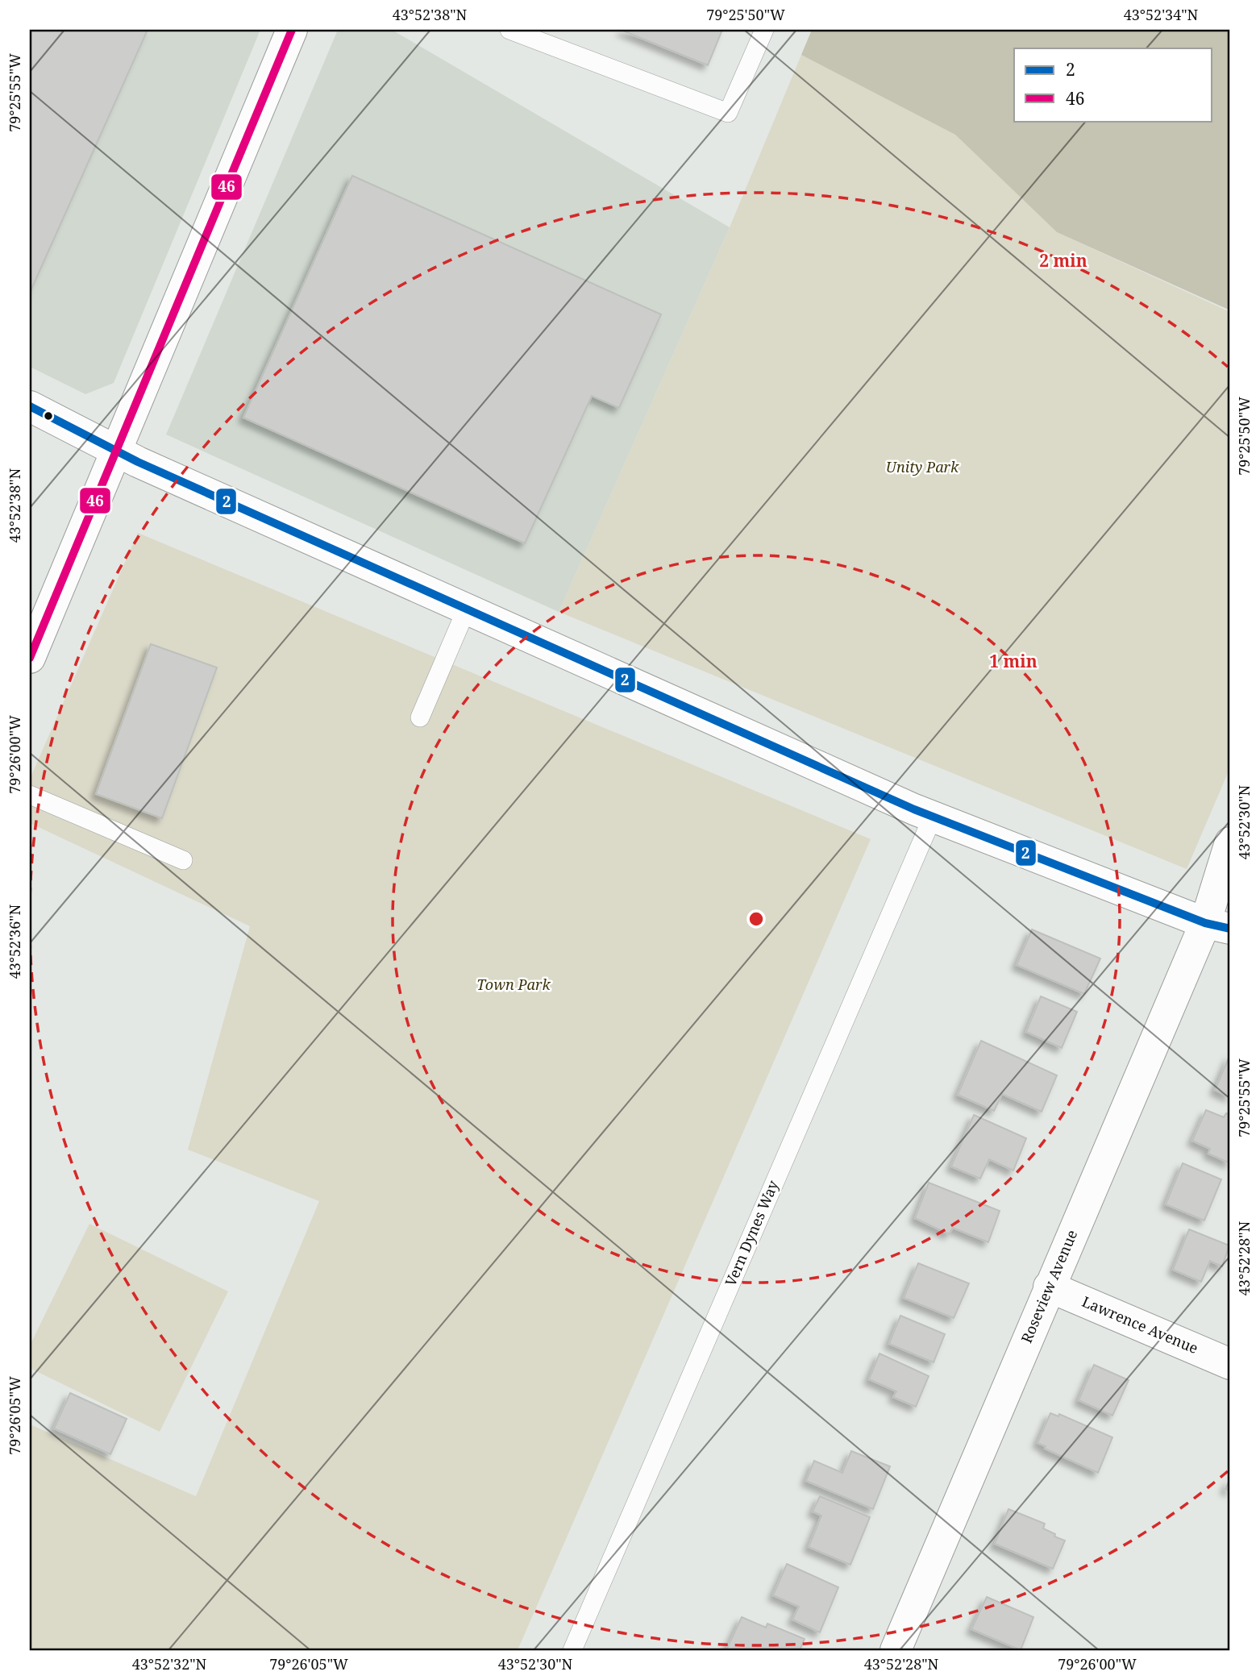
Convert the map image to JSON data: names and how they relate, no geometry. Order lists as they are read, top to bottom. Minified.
{"streets":{"street":["Roseview Avenue","Lawrence Avenue"],"lane":["Vern Dynes Way"]},"crossings":[["Roseview Avenue","Lawrence Avenue"]],"parks":["Unity Park","Town Park"],"lines":["transit line 46","transit line 2"],"legend":["2","46"],"coordinates":["43°52'38\"N","79°25'50\"W","43°52'34\"N","79°25'55\"W","79°26'00\"W","43°52'30\"N","43°52'36\"N","43°52'28\"N","79°26'05\"W","43°52'32\"N"],"rings":["2 min","1 min"]}
